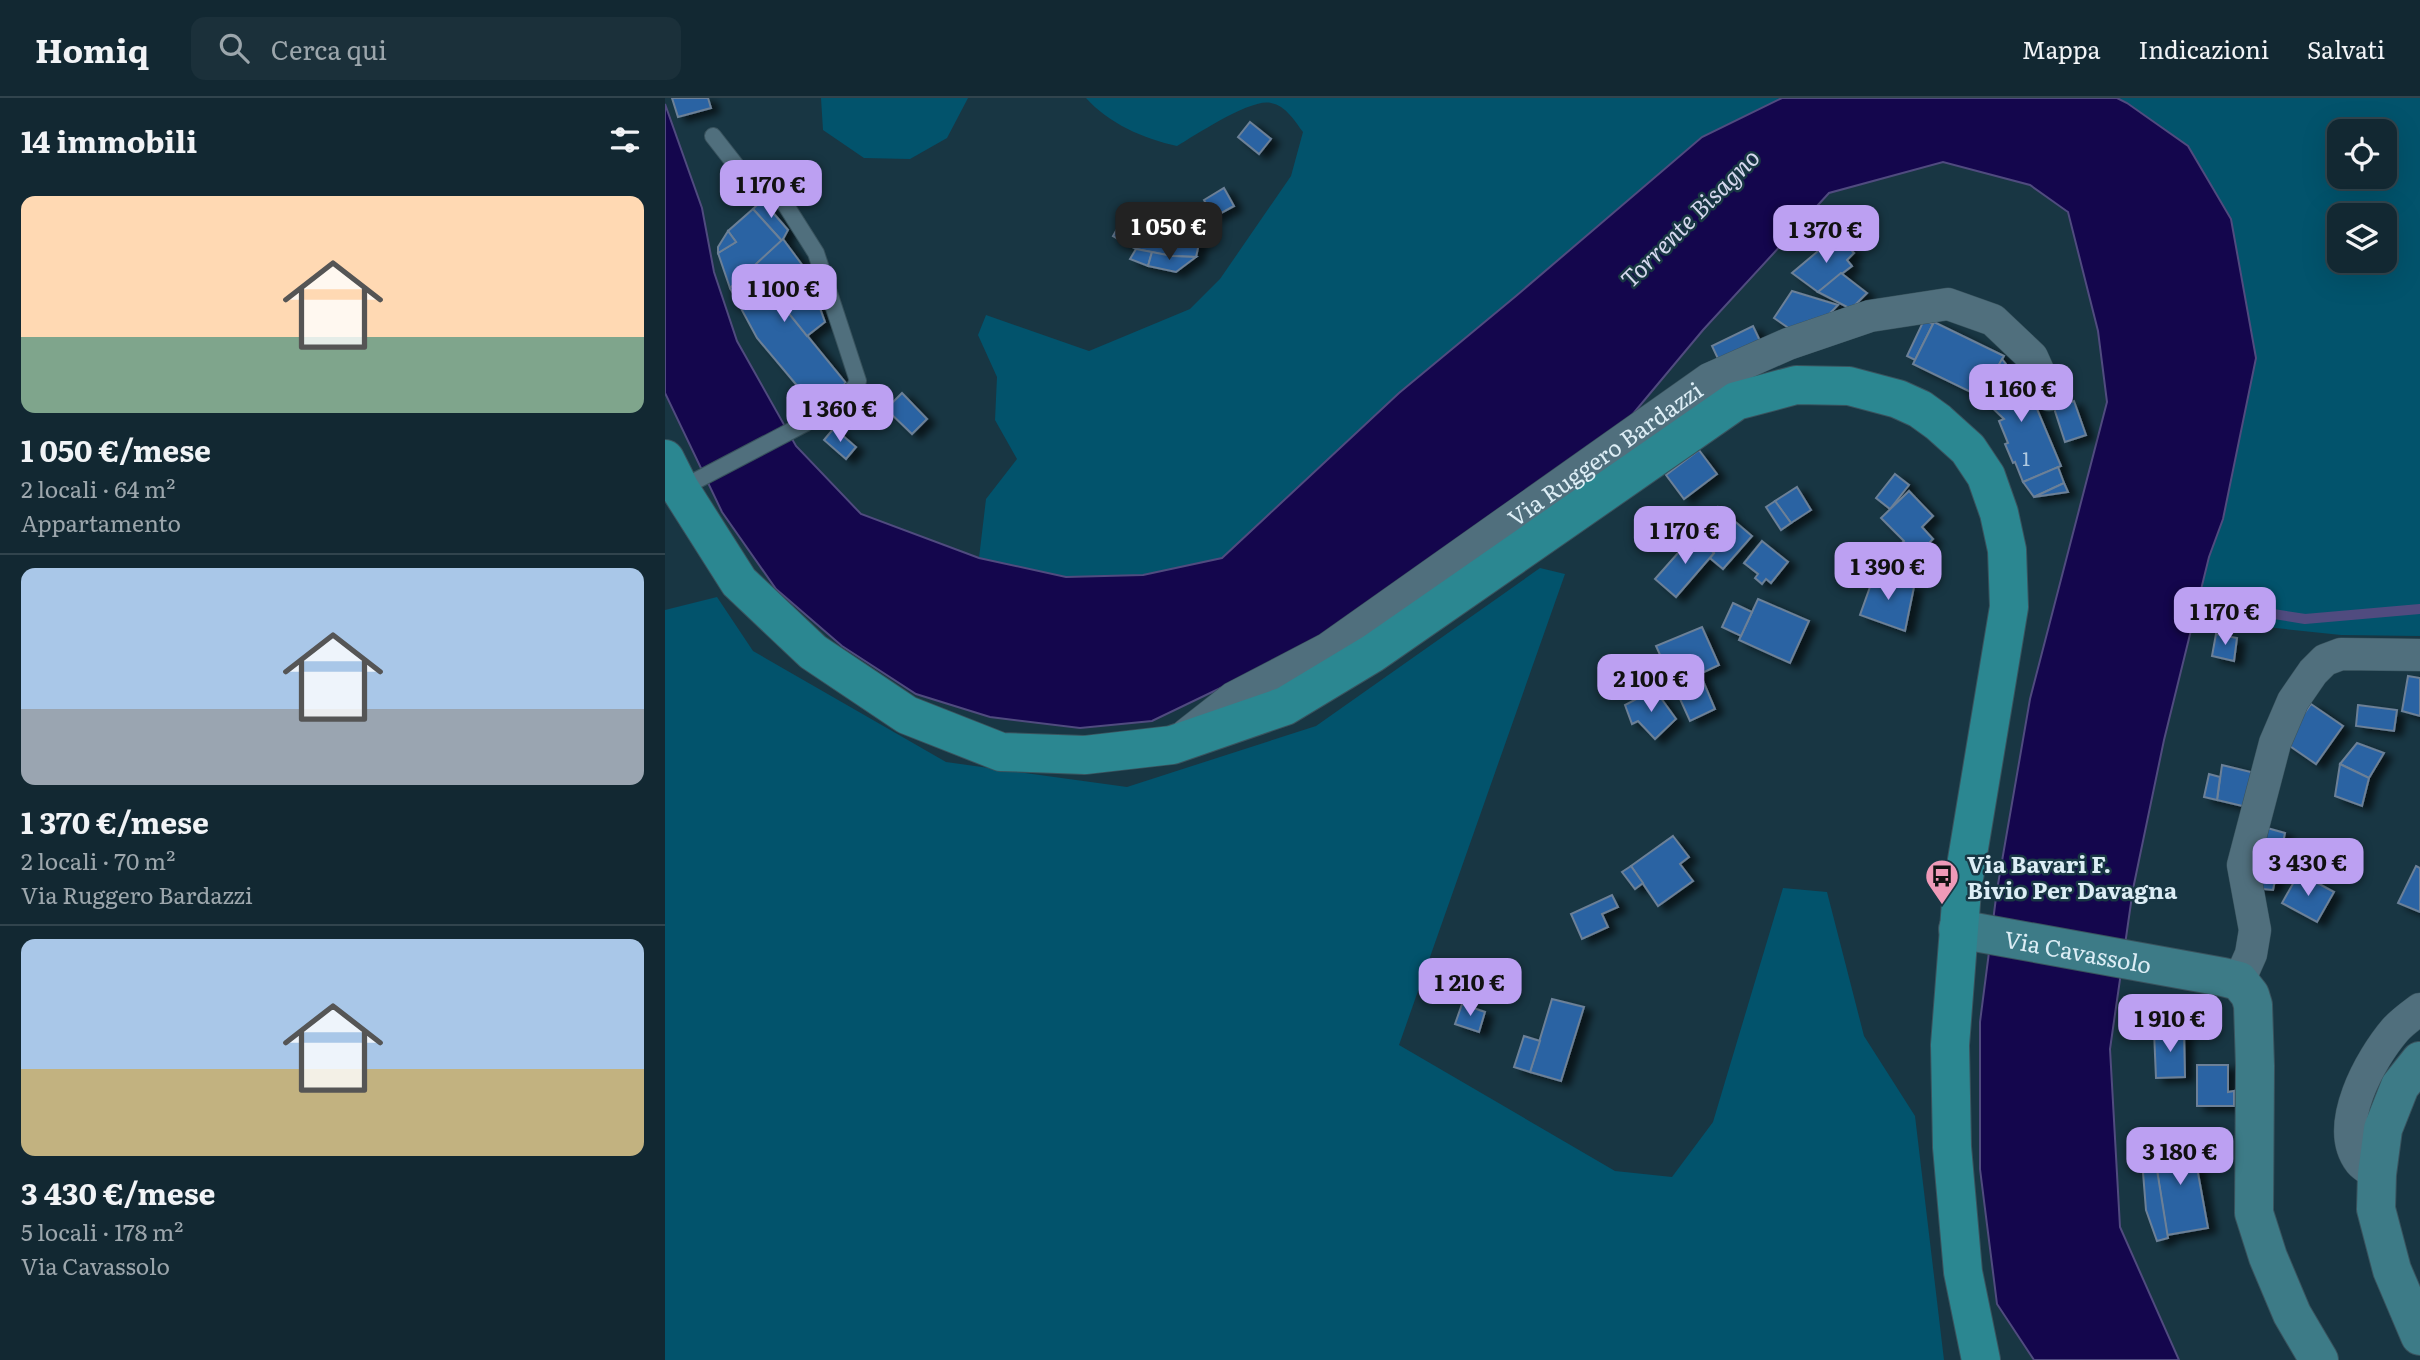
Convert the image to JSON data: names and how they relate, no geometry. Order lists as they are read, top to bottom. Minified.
{"streets":{"main road":["Via Cavassolo"],"street":["Via Ruggero Bardazzi"]},"water":["Torrente Bisagno"],"places":{"bus stop":["Via Bavari F. Bivio Per Davagna"]},"house_numbers":["1"],"page":{"header":"Homiq","search":"Cerca qui","nav":["Mappa","Indicazioni","Salvati"],"heading":"14 immobili","price":["1 170 €","1 050 €","1 370 €","1 100 €","1 160 €","1 360 €","1 170 €","1 390 €","1 170 €","2 100 €","3 430 €","1 210 €","1 910 €","3 180 €"],"list":[{"name":"1 050 €/mese","note":"2 locali · 64 m² · Appartamento"},{"name":"1 370 €/mese","note":"2 locali · 70 m² · Via Ruggero Bardazzi"},{"name":"3 430 €/mese","note":"5 locali · 178 m² · Via Cavassolo"}]}}
